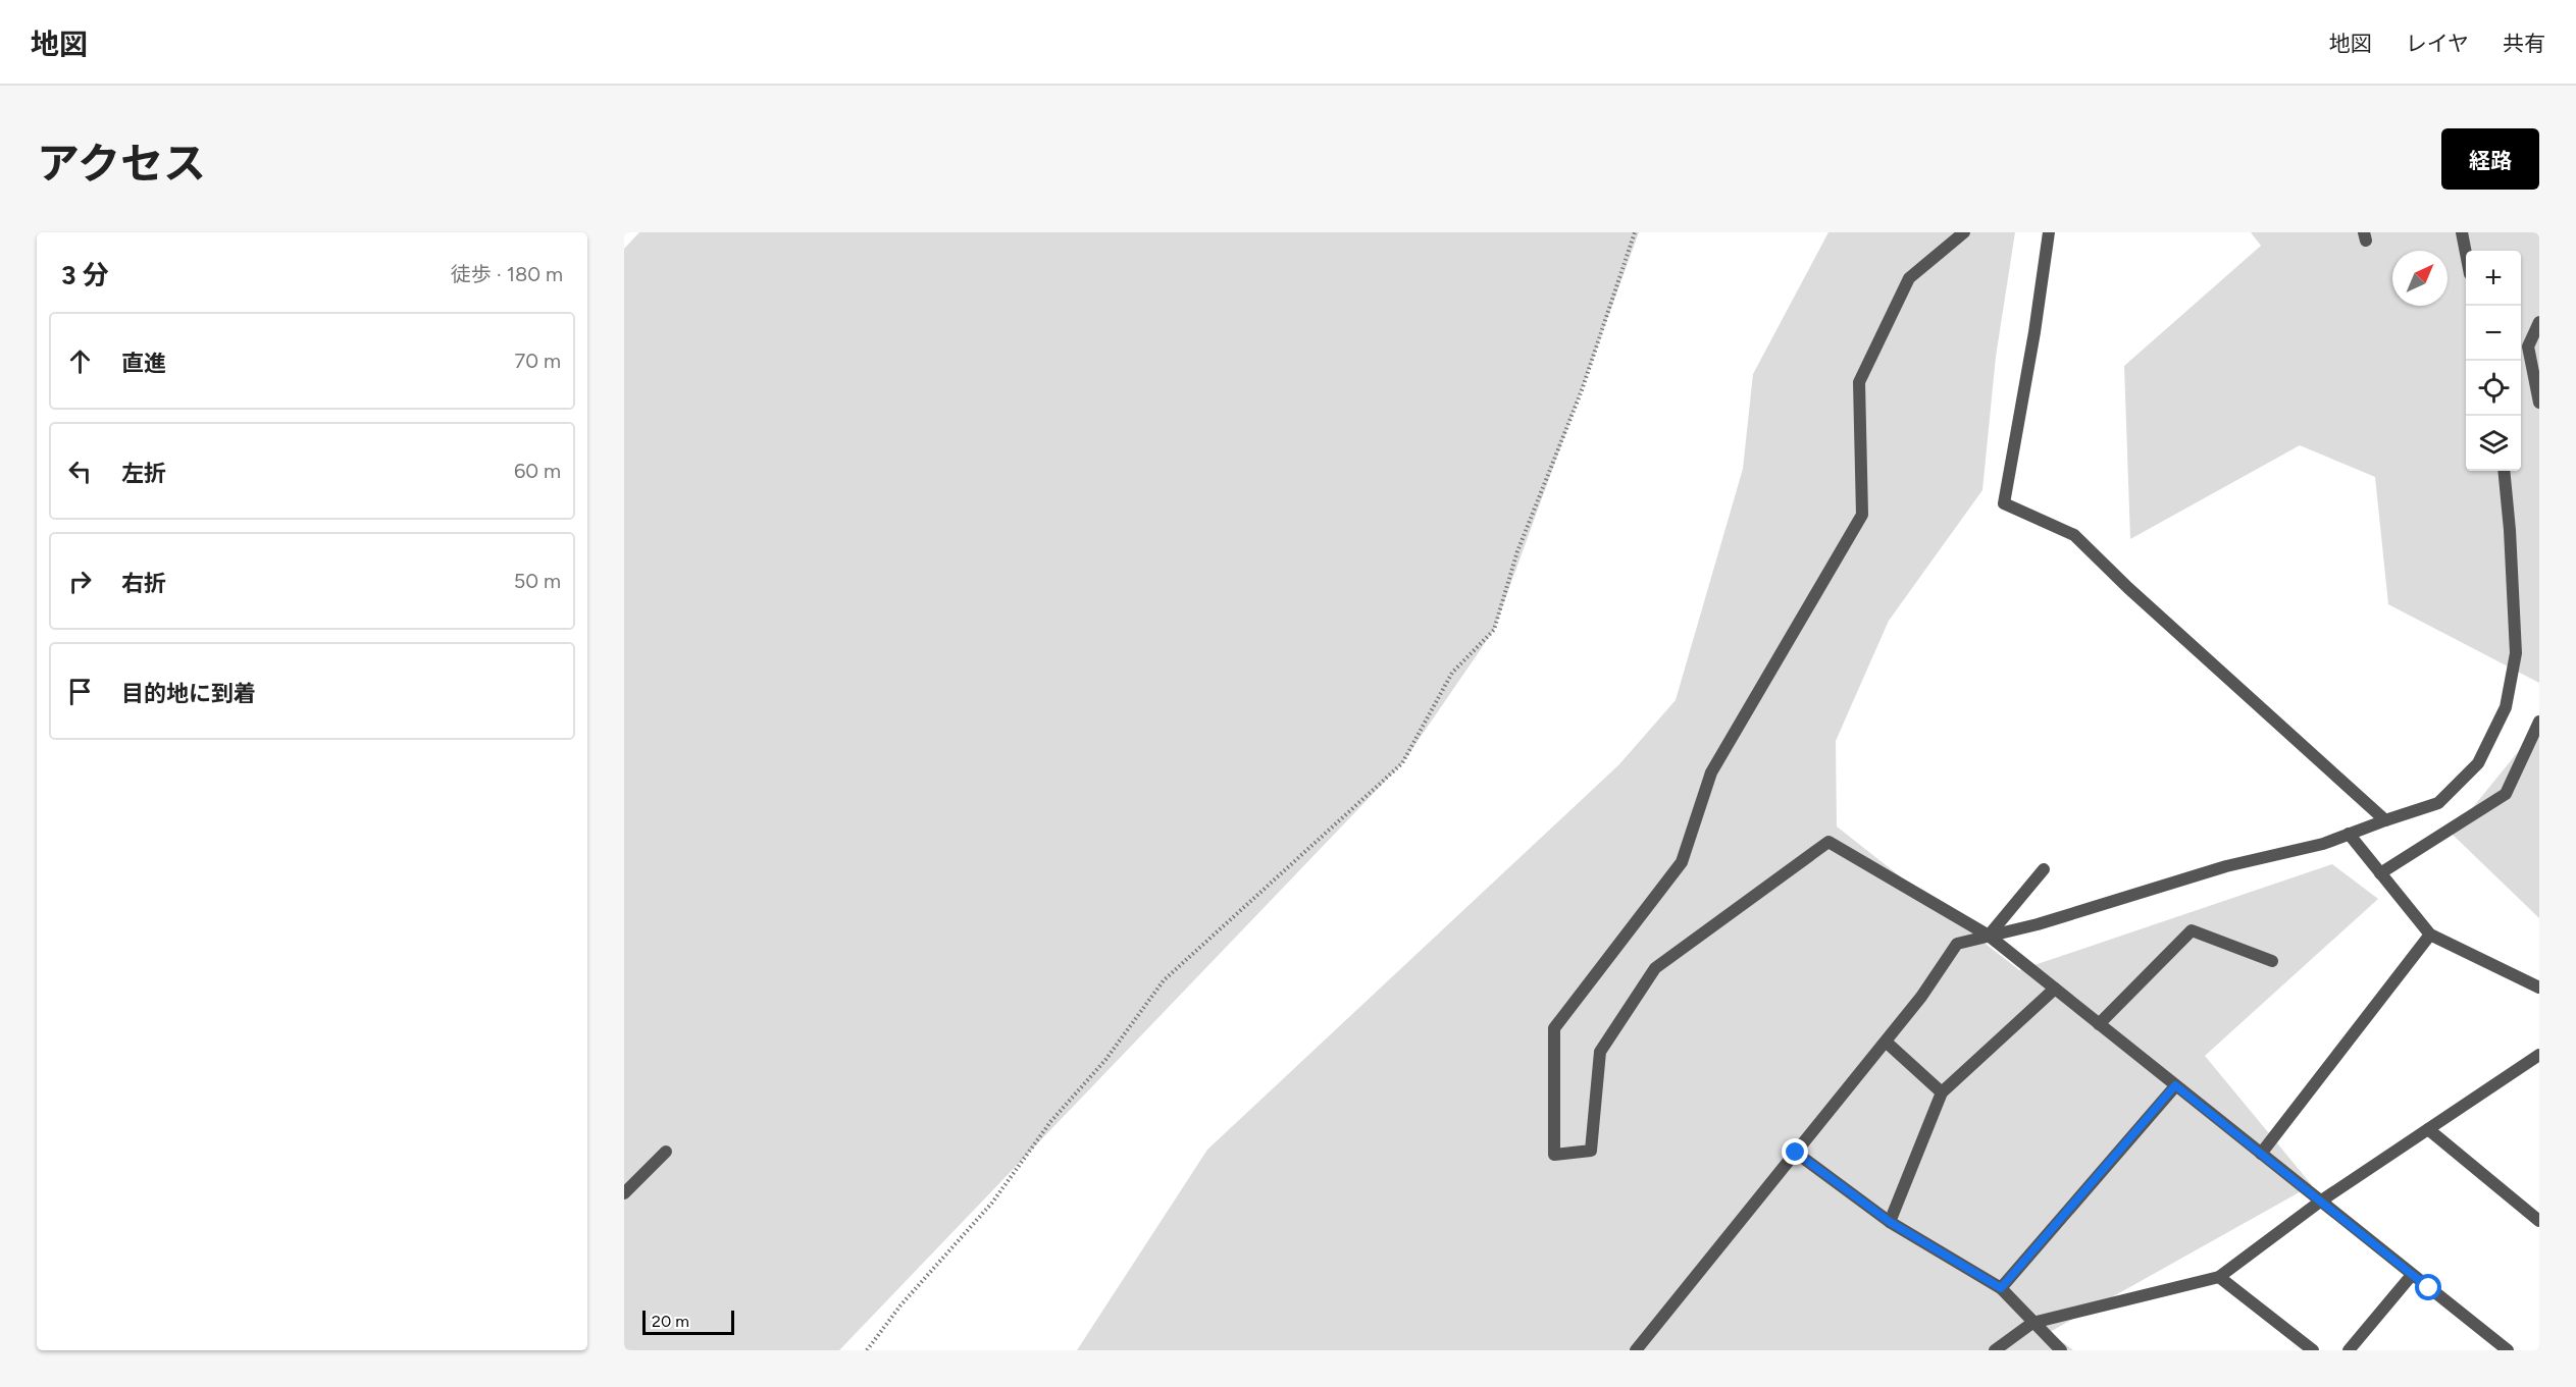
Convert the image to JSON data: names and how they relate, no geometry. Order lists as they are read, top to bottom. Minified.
{"scale_bar":"20 m","north":"top right","page":{"header":"地図","nav":["地図","レイヤ","共有"],"title":"アクセス","buttons":"経路","heading":["3 分","徒歩 · 180 m"],"map_buttons":["+","−"],"list":[["直進","70 m"],["左折","60 m"],["右折","50 m"],"目的地に到着"],"scale":"20 m"}}
